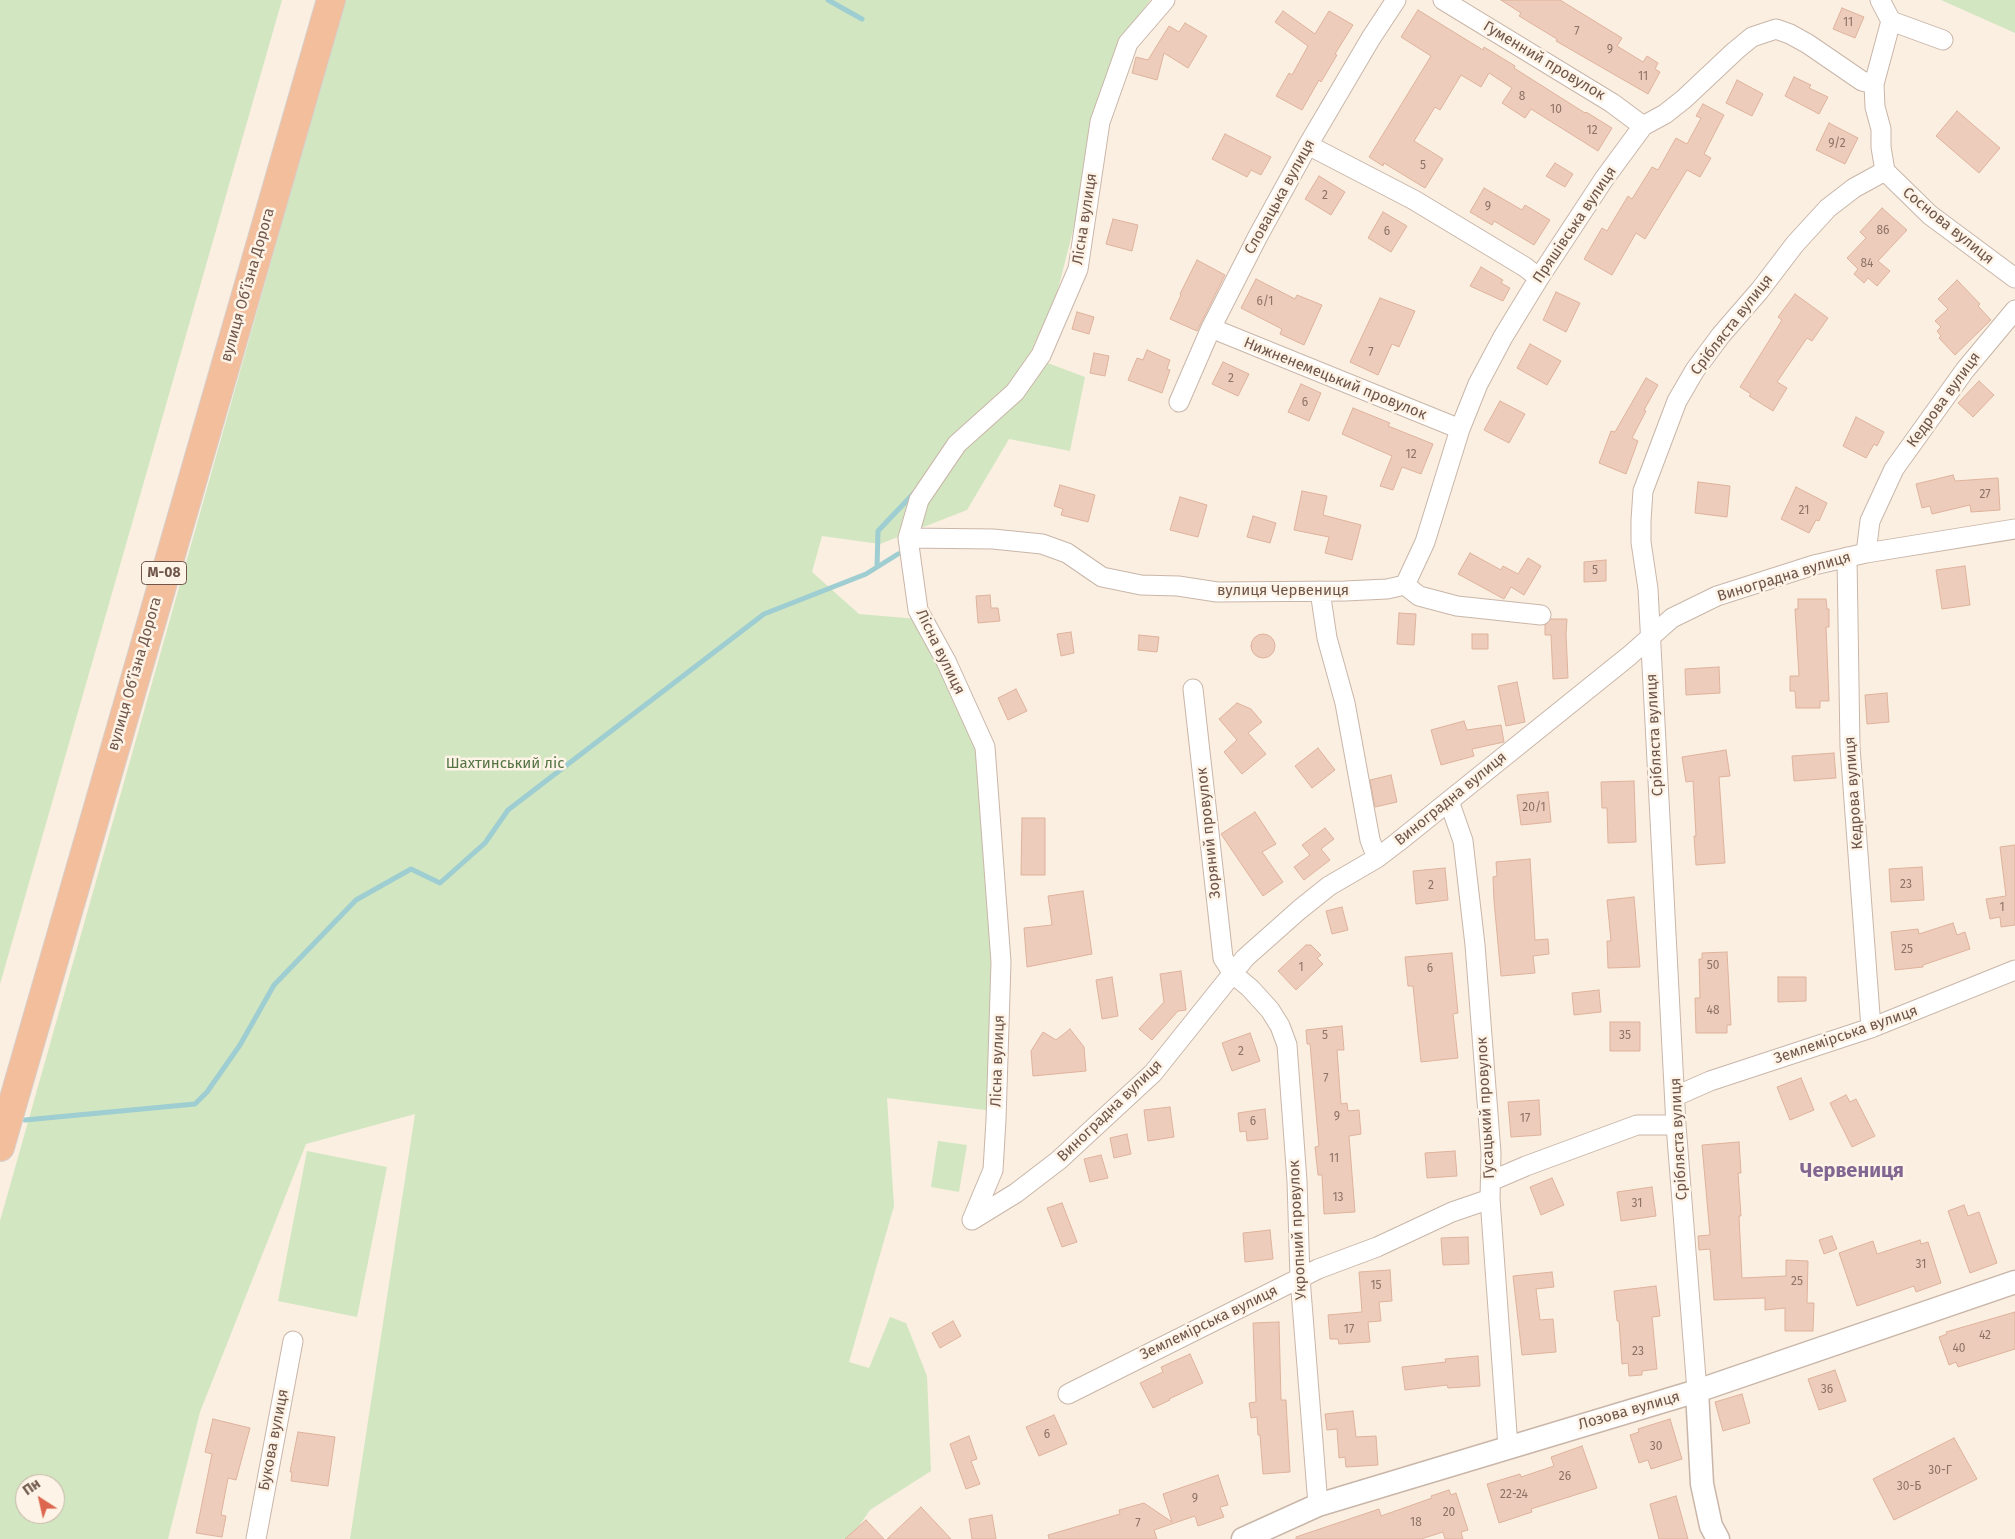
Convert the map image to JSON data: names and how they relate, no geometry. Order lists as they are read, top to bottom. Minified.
{"streets":{"highway":["вулиця Обʼїзна Дорога","М-08"],"street":["Гуменний провулок","Словацька вулиця","Лісна вулиця","Пряшівська вулиця","Соснова вулиця","Срібляста вулиця","Нижненемецький провулок","Кедрова вулиця","Виноградна вулиця","вулиця Червениця","Зоряний провулок","Землемірська вулиця","Гусацький провулок","Укропний провулок","Лозова вулиця","Букова вулиця"]},"crossings":[["Гуменний провулок","Пряшівська вулиця"],["Словацька вулиця","Нижненемецький провулок"],["Лісна вулиця","Виноградна вулиця"],["Лісна вулиця","вулиця Червениця"],["Пряшівська вулиця","Нижненемецький провулок"],["Пряшівська вулиця","вулиця Червениця"],["Соснова вулиця","Срібляста вулиця"],["Срібляста вулиця","Виноградна вулиця"],["Срібляста вулиця","Землемірська вулиця"],["Срібляста вулиця","Лозова вулиця"],["Кедрова вулиця","Виноградна вулиця"],["Кедрова вулиця","Землемірська вулиця"],["Виноградна вулиця","Зоряний провулок"],["Виноградна вулиця","Гусацький провулок"],["Виноградна вулиця","Укропний провулок"],["Зоряний провулок","Укропний провулок"],["Землемірська вулиця","Гусацький провулок"],["Землемірська вулиця","Укропний провулок"],["Гусацький провулок","Лозова вулиця"],["Укропний провулок","Лозова вулиця"]],"districts":["Червениця"],"parks":["Шахтинський ліс"],"house_numbers":["11","7","9","11","8","10","12","9/2","5","2","9","86","6","84","6/1","7","2","6","12","27","21","5","20/1","23","2","1","25","50","1","6","48","5","35","2","7","9","17","6","11","13","31","31","25","15","17","42","40","23","36","6","30","30-Г","26","30-Б","22-24","9","20","18","7"],"north":"top left"}
